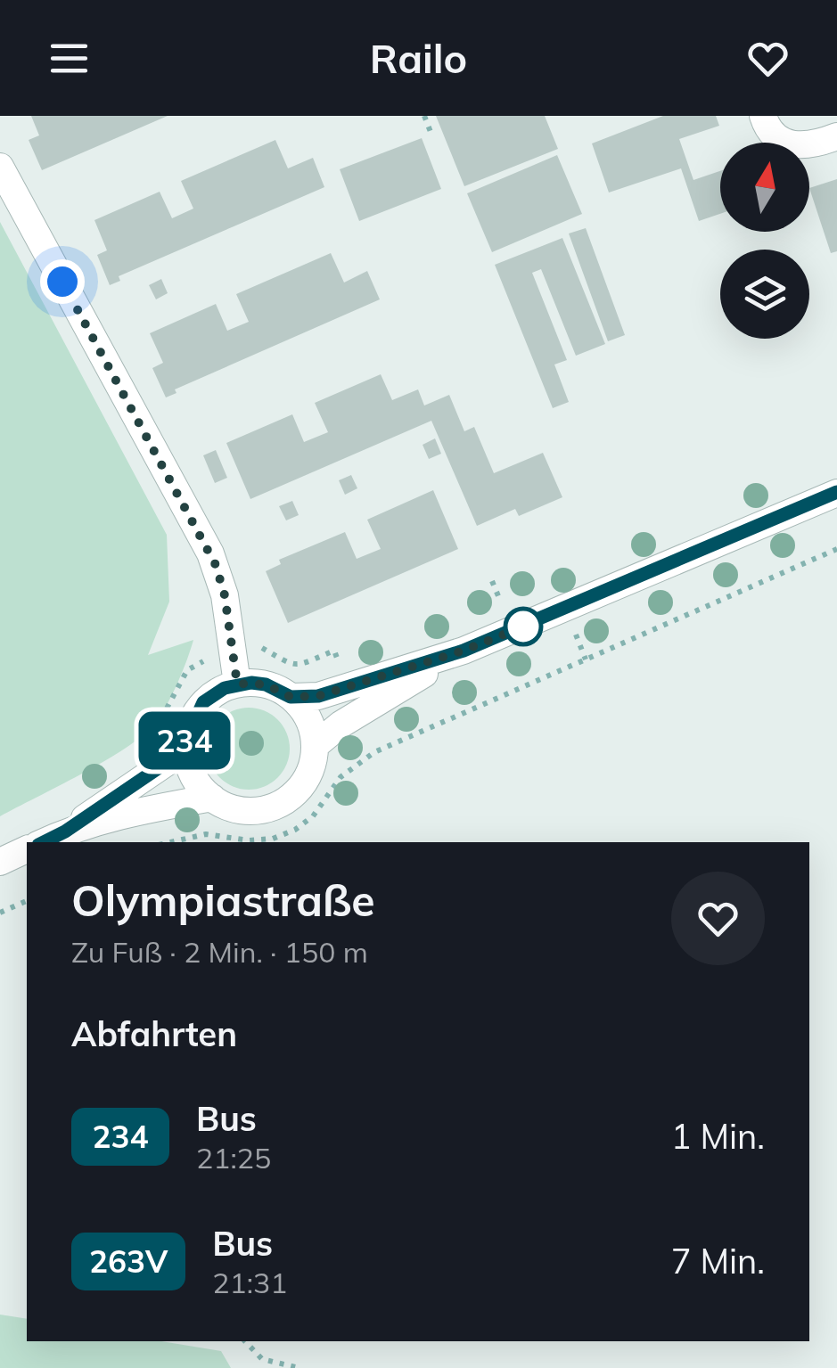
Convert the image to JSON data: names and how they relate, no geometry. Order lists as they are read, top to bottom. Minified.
{"lines":["bus line 234"],"north":"top","page":{"header":"Railo","on_map":"234","heading":[["Olympiastraße","Zu Fuß · 2 Min. · 150 m"],"Abfahrten"],"list":[{"mark":"234","name":"Bus","note":"21:25","value":"1 Min."},{"mark":"263V","name":"Bus","note":"21:31","value":"7 Min."}]}}
